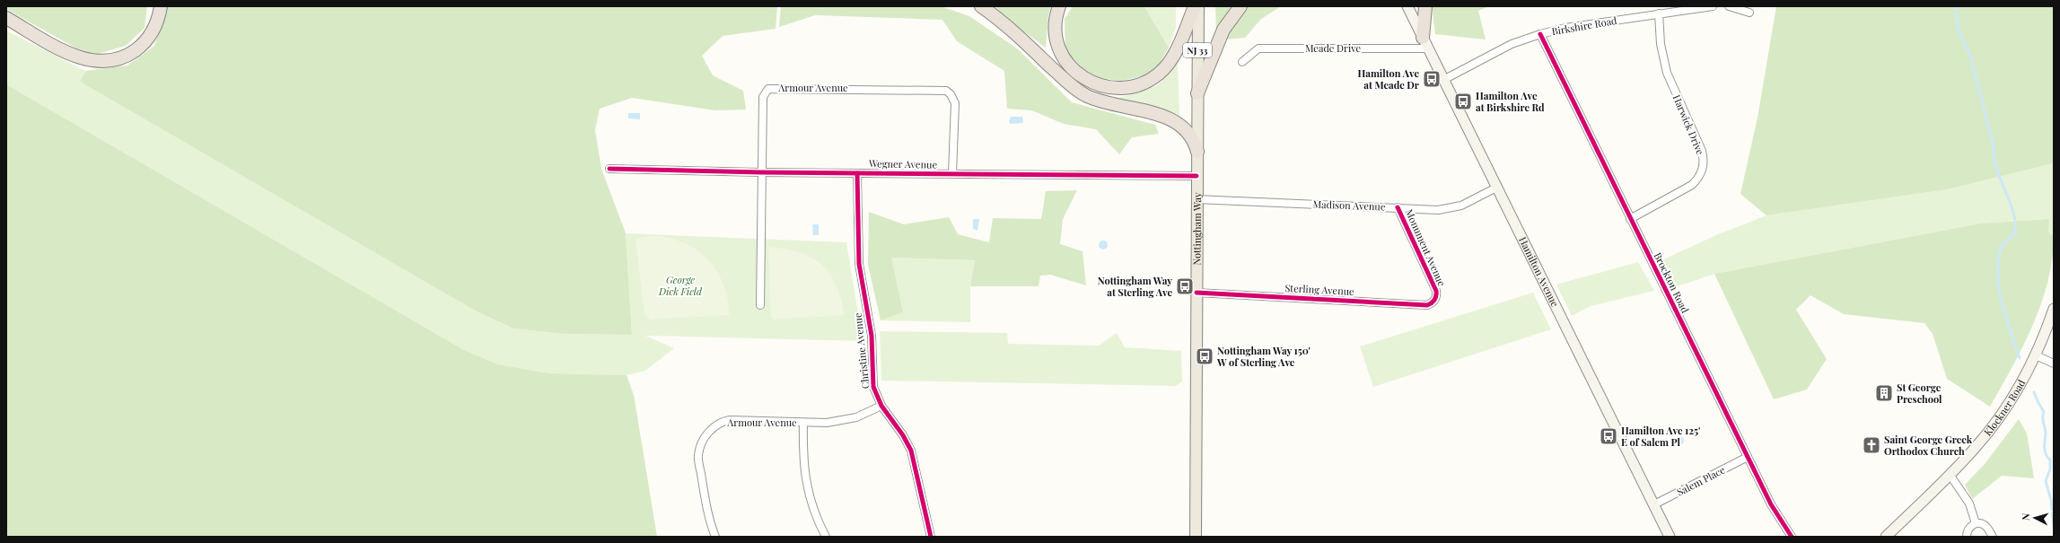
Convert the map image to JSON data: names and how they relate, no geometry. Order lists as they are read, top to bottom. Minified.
{"streets":{"main road":["NJ 33","Nottingham Way","Hamilton Avenue","Klockner Road"],"street":["Birkshire Road","Meade Drive","Armour Avenue","Harwick Drive","Wegner Avenue","Madison Avenue","Monument Avenue","Brockton Road","Sterling Avenue","Christine Avenue","Salem Place"]},"crossings":[["Birkshire Road","Harwick Drive"],["Birkshire Road","Hamilton Avenue"],["Birkshire Road","Brockton Road"],["Meade Drive","Hamilton Avenue"],["Armour Avenue","Wegner Avenue"],["Armour Avenue","Christine Avenue"],["Harwick Drive","Brockton Road"],["Wegner Avenue","Nottingham Way"],["Wegner Avenue","Christine Avenue"],["Madison Avenue","Nottingham Way"],["Madison Avenue","Monument Avenue"],["Madison Avenue","Hamilton Avenue"],["Nottingham Way","Sterling Avenue"],["Monument Avenue","Sterling Avenue"],["Hamilton Avenue","Salem Place"],["Brockton Road","Salem Place"]],"parks":["George Dick Field"],"places":{"bus stop":["Hamilton Ave at Meade Dr","Hamilton Ave at Birkshire Rd","Nottingham Way at Sterling Ave","Nottingham Way 150' W of Sterling Ave","Hamilton Ave 125' E of Salem Pl"],"building":["St George Preschool"],"church":["Saint George Greek Orthodox Church"]},"north":"left"}
